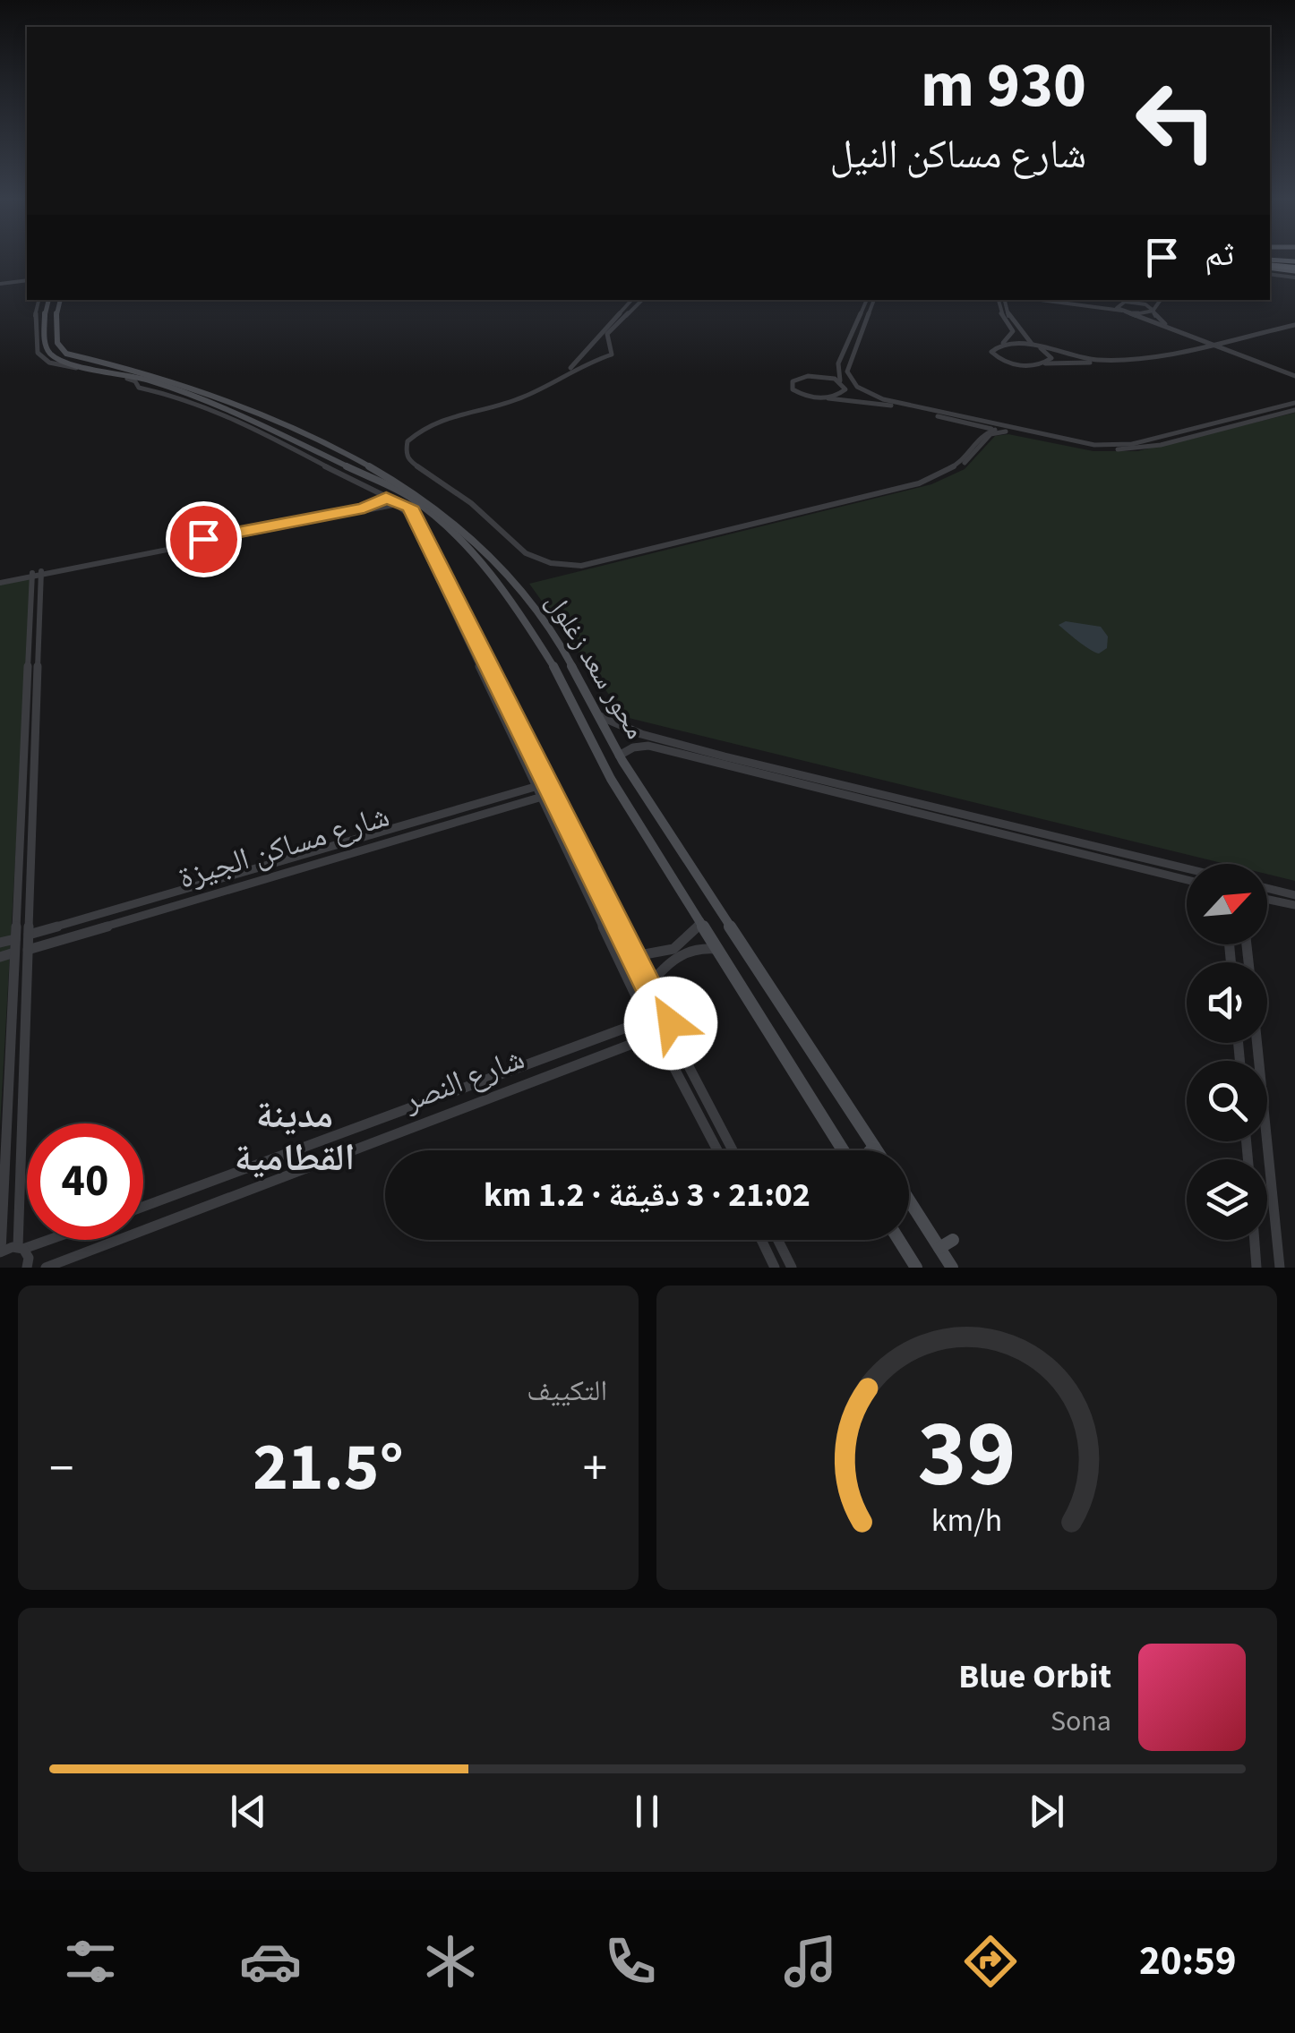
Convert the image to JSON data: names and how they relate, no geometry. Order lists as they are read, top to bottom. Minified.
{"streets":{"main road":["محور سعد زغلول"],"street":["شارع مساكن الجيزة","شارع النصر"]},"districts":["مدينة القطامية"],"north":"top right","page":{"turn":["930 m","شارع مساكن النيل"],"then":"ثم","limit":"40","trip":"21:02 · 3 دقيقة · 1.2 km","tile":"التكييف","heat":["−","21.5°","+"],"song":["Blue Orbit","Sona"],"tabs":"20:59","gauge":["39","km/h"]}}
